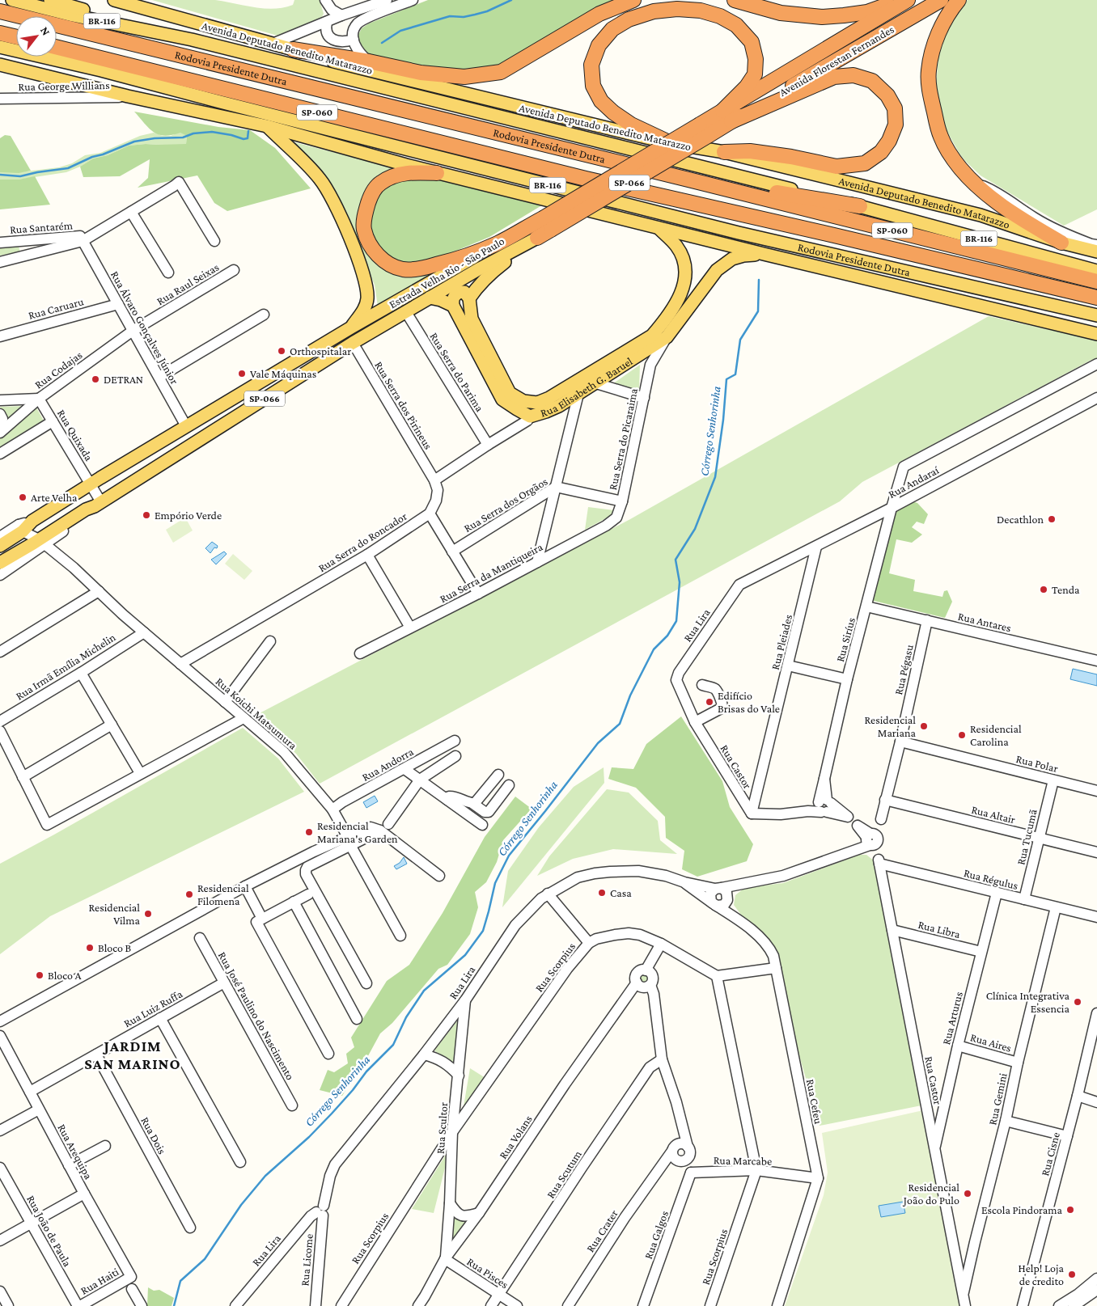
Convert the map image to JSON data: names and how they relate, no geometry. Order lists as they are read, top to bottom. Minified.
{"streets":{"highway":["Avenida Florestan Fernandes","Rodovia Presidente Dutra","SP-060","SP-066","Estrada Velha Rio - São Paulo"],"main road":["BR-116","Avenida Deputado Benedito Matarazzo","Rua Elisabeth G. Baruel"],"street":["Rua George Willians","Rua Santarém","Rua Raul Seixas","Rua Caruaru","Rua Álvaro Gonçalves Júnior","Rua Codajas","Rua Serra do Parima","Rua Serra dos Pirineus","Rua Quixada","Rua Serra do Picaraima","Rua Andaraí","Rua Serra dos Orgãos","Rua Serra do Roncador","Rua Serra da Mantiqueira","Rua Antares","Rua Lira","Rua Siríus","Rua Pleiades","Rua Irmã Emília Michelin","Rua Pégasu","Rua Koichi Matsumura","Rua Polar","Rua Andorra","Rua Castor","Rua Altair","Rua Tucumã","Rua Régulus","Rua Libra","Rua Scorpius","Rua Luiz Ruffa","Rua José Paulino do Nascimento","Rua Arturus","Rua Aires","Rua Gemini","Rua Cefeu","Rua Scultor","Rua Dois","Rua Volans","Rua Arequipa","Rua Cisne","Rua Marcabe","Rua Scutum","Rua João de Paula","Rua Crater","Rua Galgos","Rua Licome","Rua Pisces","Rua Haiti"]},"crossings":[["Avenida Florestan Fernandes","SP-066"],["SP-066","Estrada Velha Rio - São Paulo"],["SP-066","Rua Álvaro Gonçalves Júnior"],["SP-066","Rua Serra do Parima"],["SP-066","Rua Serra dos Pirineus"],["SP-066","Rua Quixada"],["SP-066","Rua Koichi Matsumura"],["Rua Santarém","Rua Álvaro Gonçalves Júnior"],["Rua Raul Seixas","Rua Álvaro Gonçalves Júnior"],["Rua Raul Seixas","Rua Codajas"],["Rua Caruaru","Rua Álvaro Gonçalves Júnior"],["Rua Álvaro Gonçalves Júnior","Rua Codajas"],["Rua Codajas","Rua Quixada"],["Rua Elisabeth G. Baruel","Rua Serra do Picaraima"],["Rua Serra do Picaraima","Rua Serra dos Orgãos"],["Rua Serra do Picaraima","Rua Serra da Mantiqueira"],["Rua Andaraí","Rua Lira"],["Rua Andaraí","Rua Siríus"],["Rua Andaraí","Rua Pleiades"],["Rua Serra dos Orgãos","Rua Serra da Mantiqueira"],["Rua Serra do Roncador","Rua Koichi Matsumura"],["Rua Antares","Rua Siríus"],["Rua Antares","Rua Pégasu"],["Rua Lira","Rua Castor"],["Rua Lira","Rua Cefeu"],["Rua Lira","Rua Scultor"],["Rua Lira","Rua Licome"],["Rua Pleiades","Rua Castor"],["Rua Irmã Emília Michelin","Rua Koichi Matsumura"],["Rua Pégasu","Rua Polar"],["Rua Pégasu","Rua Castor"],["Rua Pégasu","Rua Altair"],["Rua Koichi Matsumura","Rua Andorra"],["Rua Polar","Rua Tucumã"],["Rua Castor","Rua Régulus"],["Rua Castor","Rua Libra"],["Rua Castor","Rua Arturus"],["Rua Castor","Rua Gemini"],["Rua Altair","Rua Tucumã"],["Rua Tucumã","Rua Régulus"],["Rua Régulus","Rua Arturus"],["Rua Régulus","Rua Gemini"],["Rua Libra","Rua Arturus"],["Rua Scorpius","Rua Scultor"],["Rua Scorpius","Rua Marcabe"],["Rua Luiz Ruffa","Rua José Paulino do Nascimento"],["Rua Luiz Ruffa","Rua Dois"],["Rua Luiz Ruffa","Rua Arequipa"],["Rua Arturus","Rua Aires"],["Rua Aires","Rua Gemini"],["Rua Cefeu","Rua Marcabe"],["Rua Scultor","Rua Volans"],["Rua Scultor","Rua Pisces"],["Rua Volans","Rua Pisces"],["Rua Arequipa","Rua Haiti"],["Rua Marcabe","Rua Galgos"],["Rua Scutum","Rua Pisces"],["Rua João de Paula","Rua Haiti"]],"districts":["JARDIM SAN MARINO"],"water":["Córrego Senhorinha"],"places":["Orthospitalar","Vale Máquinas","DETRAN","Arte Velha","Empório Verde","Decathlon","Tenda","Edifício Brisas do Vale","Residencial Mariana","Residencial Carolina","Residencial Mariana's Garden","Casa","Residencial Filomena","Residencial Vilma","Bloco B","Bloco A","Clínica Integrativa Essencia","Residencial João do Pulo","Escola Pindorama","Help! Loja de credito"],"north":"top right"}
